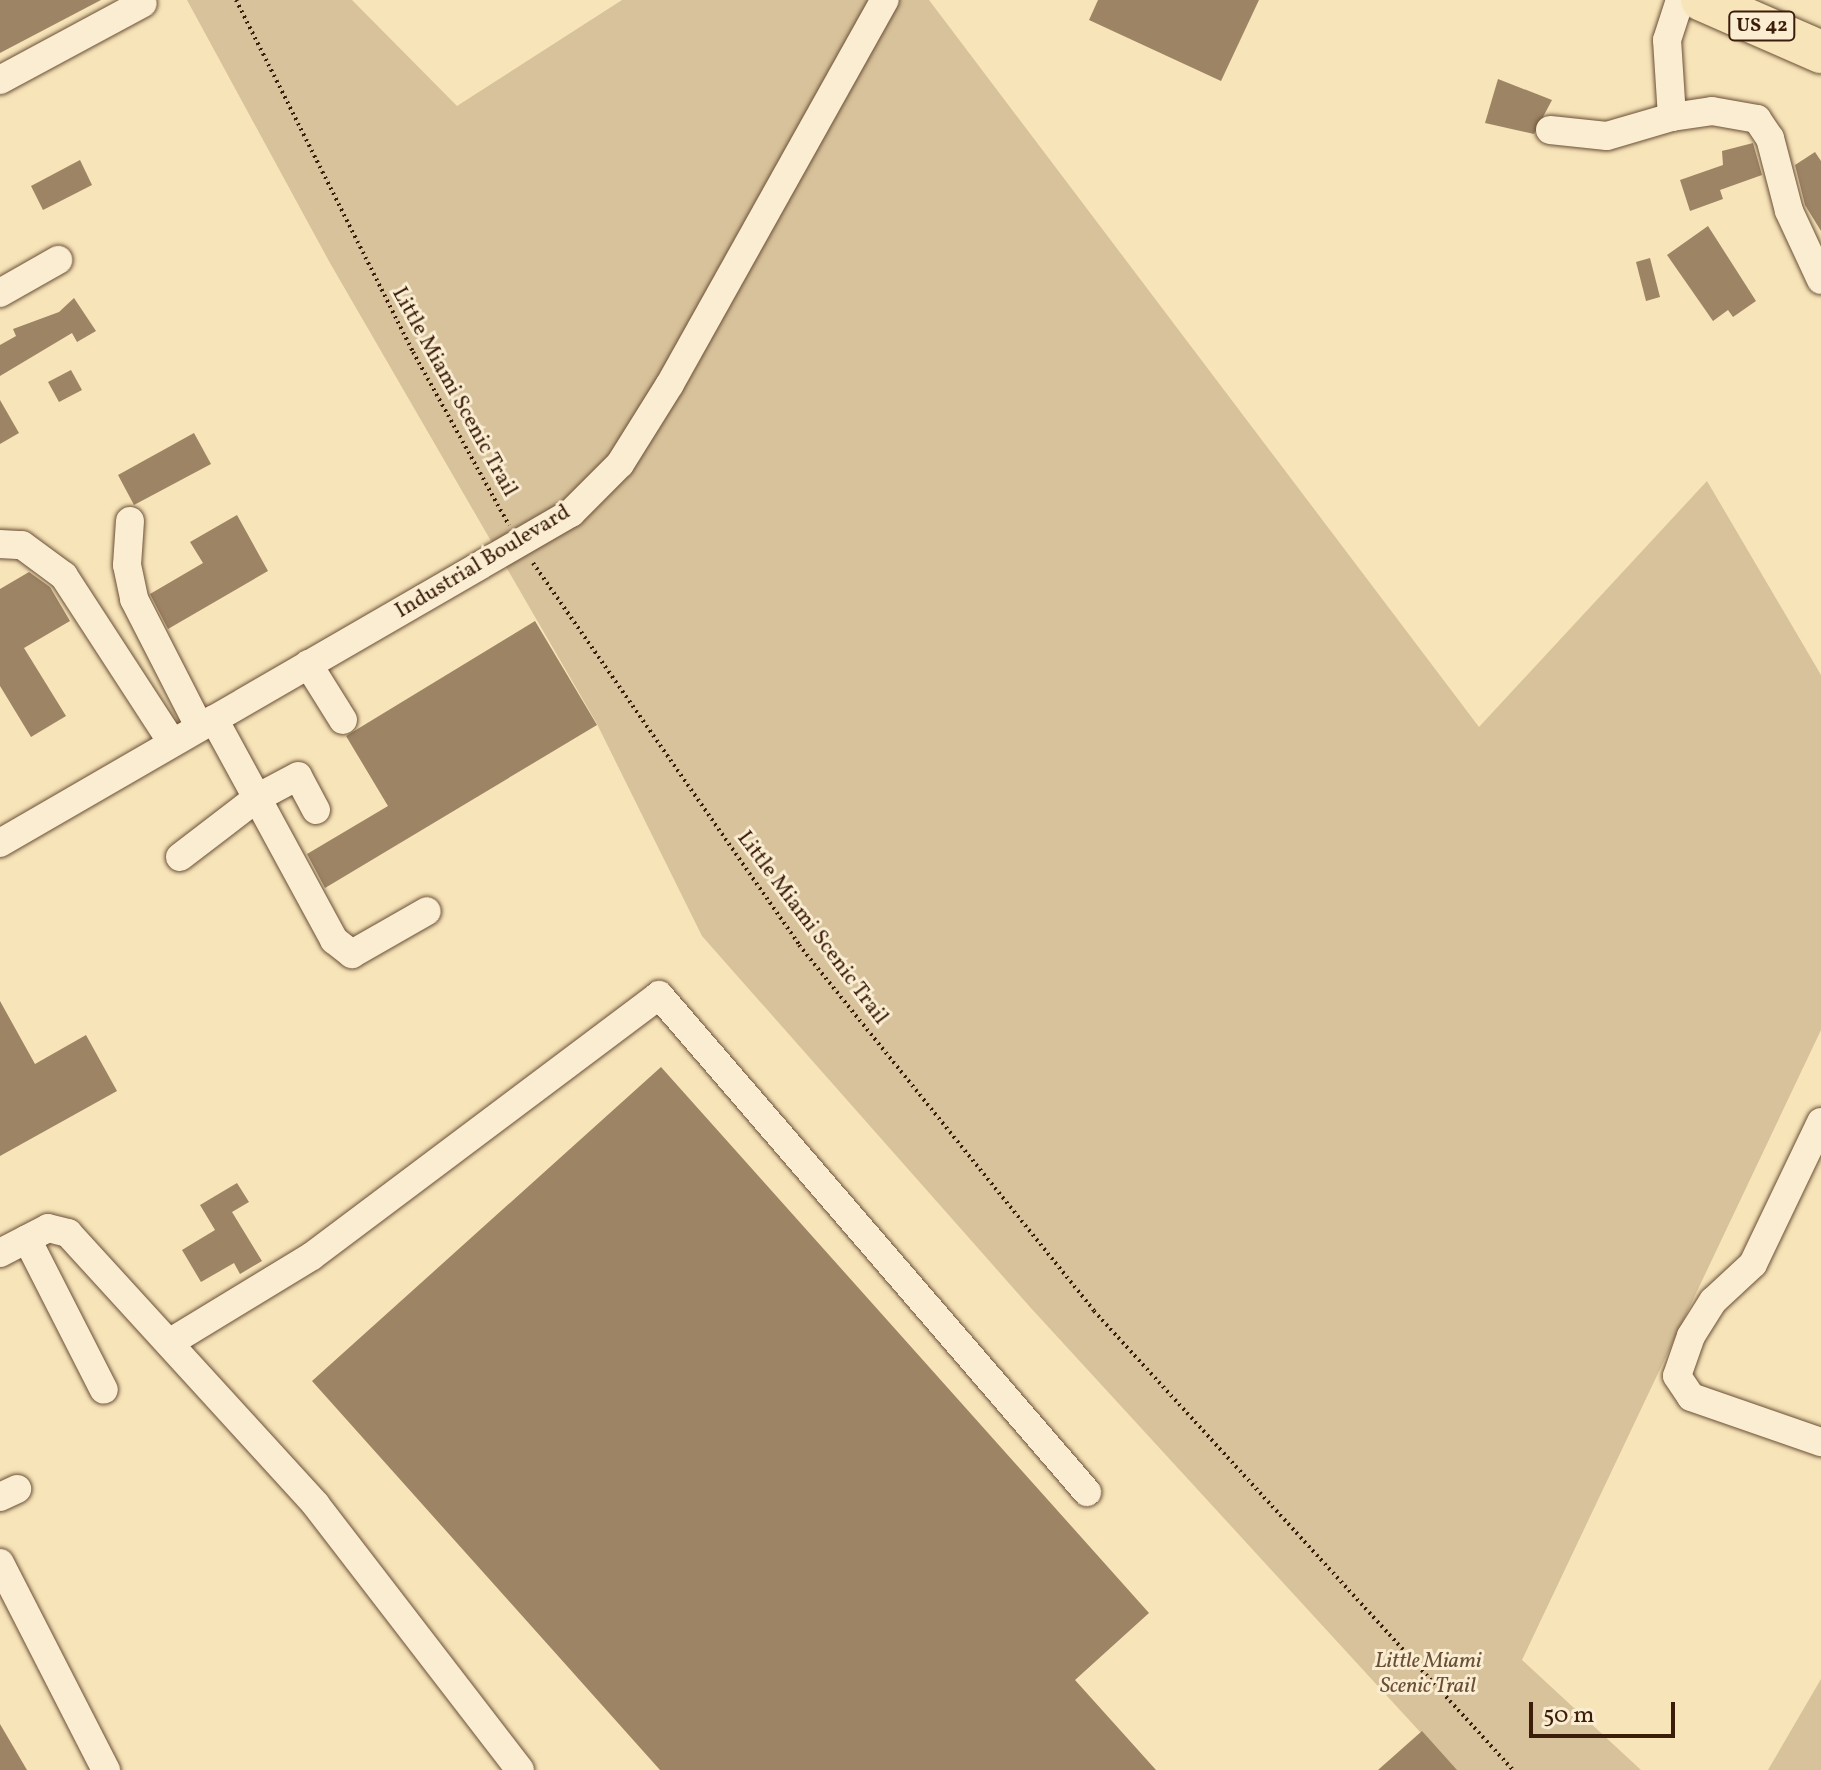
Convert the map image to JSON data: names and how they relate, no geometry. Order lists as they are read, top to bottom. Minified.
{"streets":{"highway":["US 42"],"street":["Industrial Boulevard"],"path":["Little Miami Scenic Trail"]},"crossings":[["Little Miami Scenic Trail","Industrial Boulevard"]],"parks":["Little Miami Scenic Trail"],"scale_bar":"50 m"}
